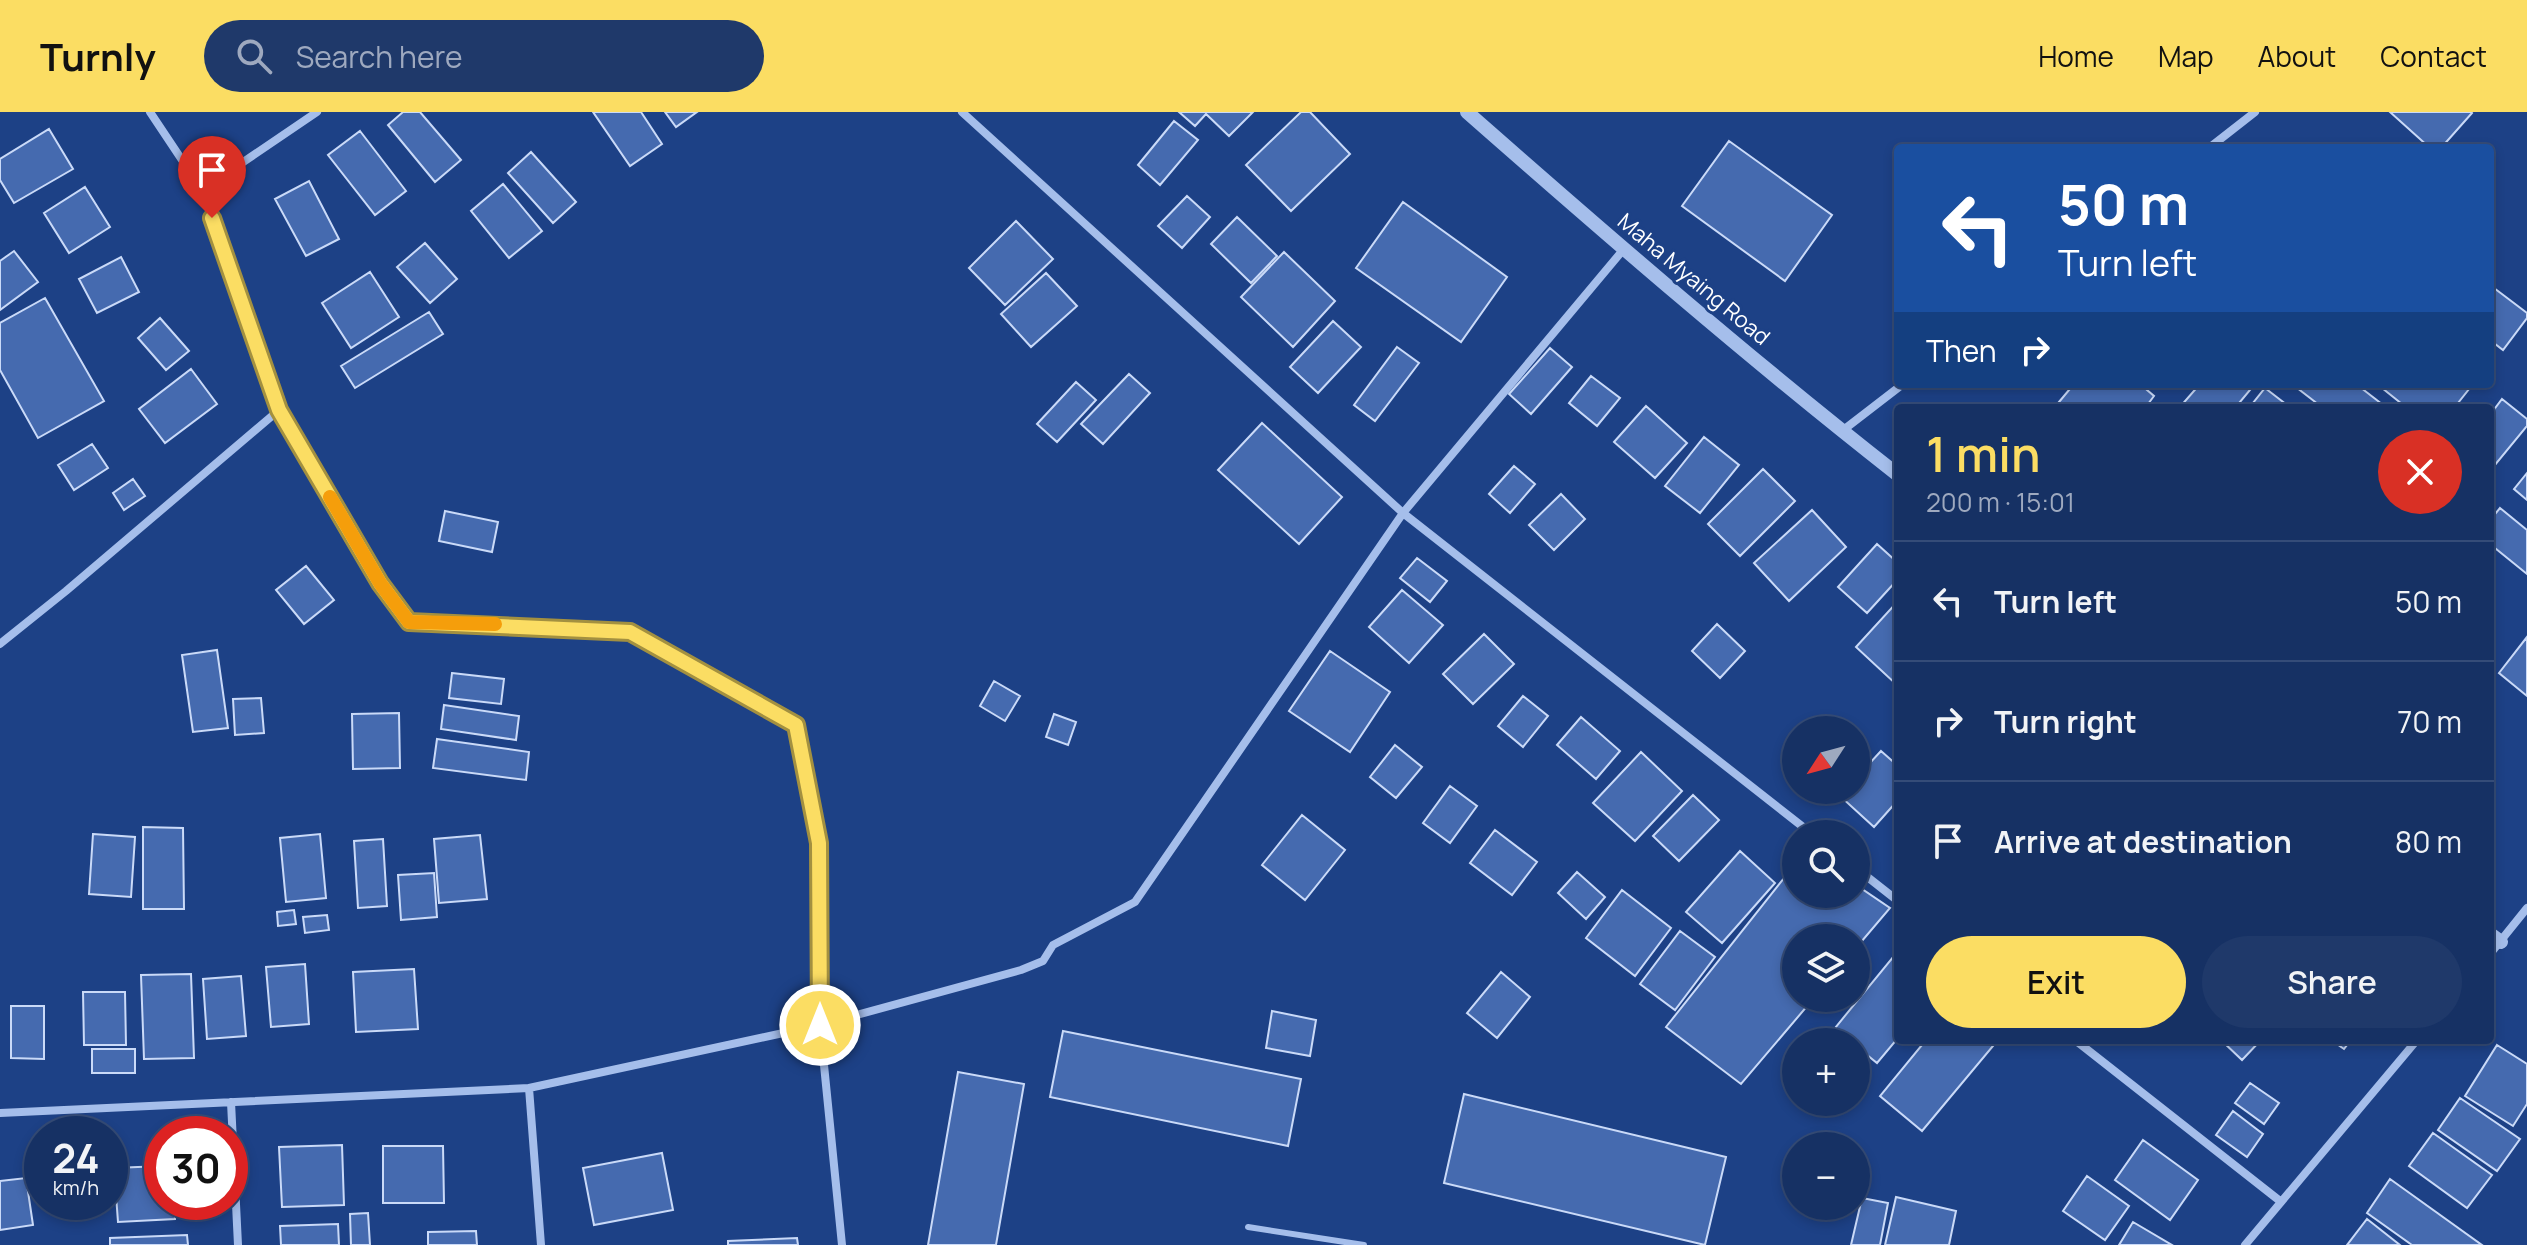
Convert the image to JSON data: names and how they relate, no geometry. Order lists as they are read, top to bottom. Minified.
{"streets":{"street":["Maha Myaing Road"]},"north":"bottom left","page":{"header":"Turnly","search":"Search here","nav":["Home","Map","About","Contact"],"turn":["50 m","Turn left"],"then":"Then","heading":["1 min","200 m · 15:01"],"list":[{"name":"Turn left","value":"50 m"},{"name":"Turn right","value":"70 m"},{"name":"Arrive at destination","value":"80 m"}],"map_buttons":["+","−"],"buttons":["Exit","Share"],"speed":"24 km/h","limit":"30"}}
